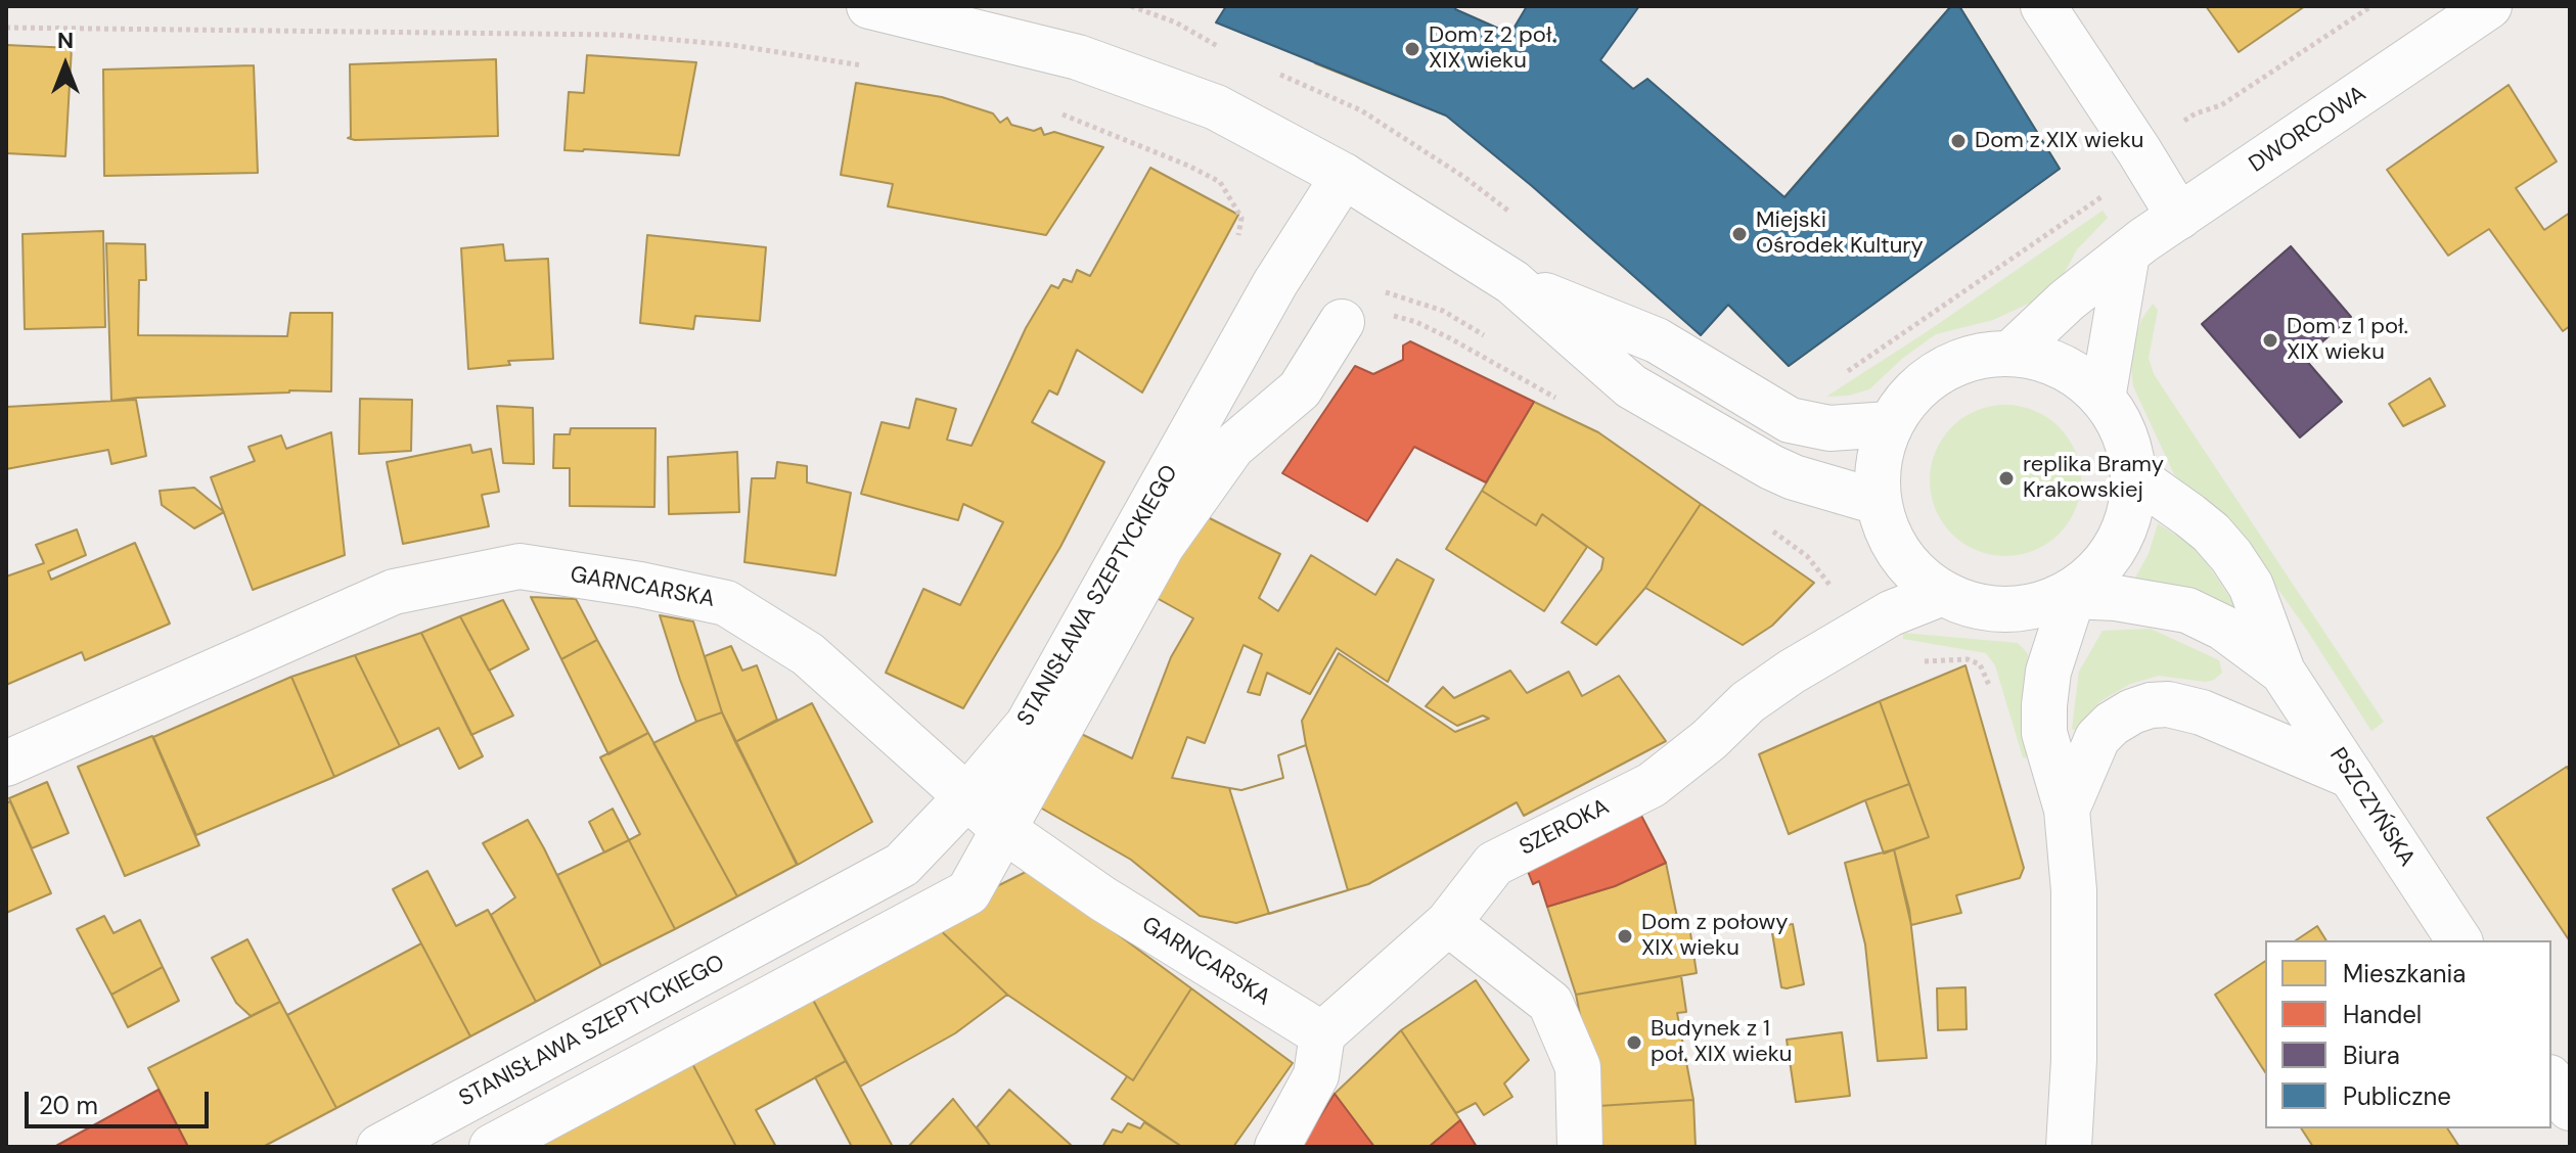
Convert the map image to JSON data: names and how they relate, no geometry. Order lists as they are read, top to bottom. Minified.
{"streets":{"street":["DWORCOWA","GARNCARSKA","STANISŁAWA SZEPTYCKIEGO","PSZCZYŃSKA","SZEROKA"]},"crossings":[["DWORCOWA","PSZCZYŃSKA"],["DWORCOWA","SZEROKA"],["GARNCARSKA","STANISŁAWA SZEPTYCKIEGO"],["GARNCARSKA","SZEROKA"],["PSZCZYŃSKA","SZEROKA"]],"places":["Dom z 2 poł. XIX wieku","Dom z XIX wieku","Miejski Ośrodek Kultury","Dom z 1 poł. XIX wieku","replika Bramy Krakowskiej","Dom z połowy XIX wieku","Budynek z 1 poł. XIX wieku"],"legend":["Mieszkania","Handel","Biura","Publiczne"],"scale_bar":"20 m","north":"top"}
